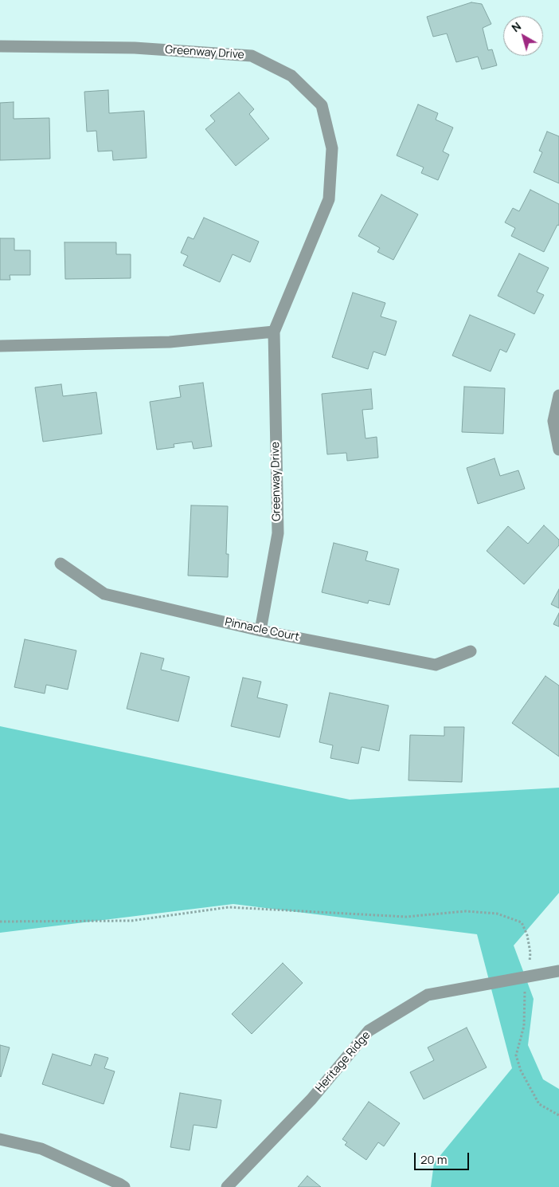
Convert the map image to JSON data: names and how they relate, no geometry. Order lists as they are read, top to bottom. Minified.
{"streets":{"street":["Greenway Drive","Pinnacle Court","Heritage Ridge"]},"crossings":[["Greenway Drive","Pinnacle Court"]],"scale_bar":"20 m","north":"top left"}
